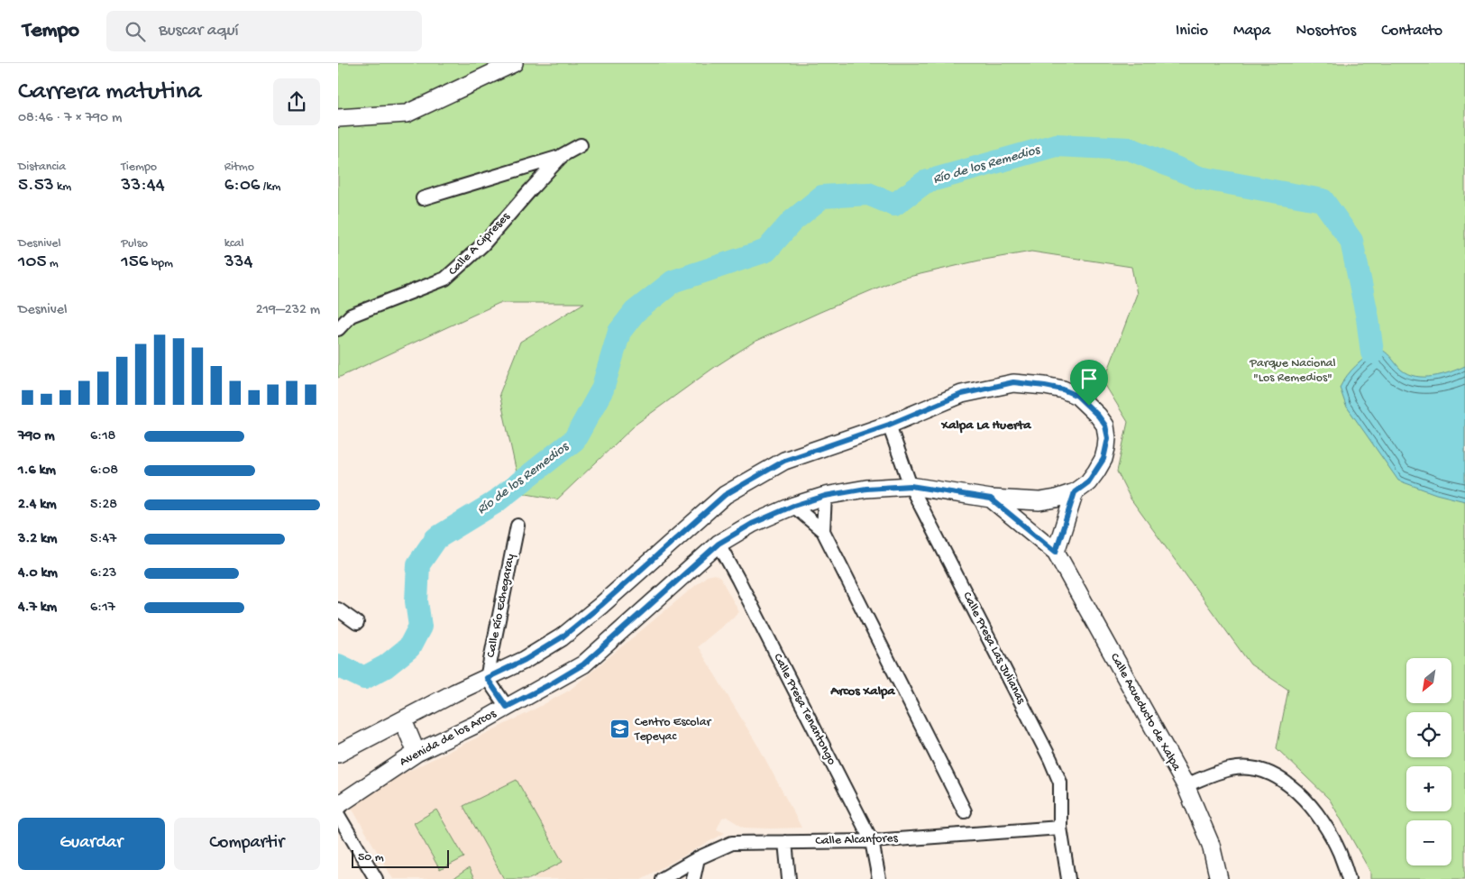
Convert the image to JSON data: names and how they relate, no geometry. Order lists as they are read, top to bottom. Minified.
{"streets":{"main road":["Calle Acueducto de Xalpa","Avenida de los Arcos"],"street":["Calle A Cipreses","Calle Río Echegaray","Calle Presa Las Julianas","Calle Presa Tenantongo","Calle Alcanfores"]},"crossings":[["Calle Río Echegaray","Avenida de los Arcos"],["Calle Presa Las Julianas","Avenida de los Arcos"],["Calle Presa Las Julianas","Calle Alcanfores"],["Calle Presa Tenantongo","Avenida de los Arcos"],["Calle Presa Tenantongo","Calle Alcanfores"],["Calle Acueducto de Xalpa","Avenida de los Arcos"]],"districts":["Xalpa La Huerta","Arcos Xalpa"],"water":["Río de los Remedios"],"parks":["Parque Nacional \"Los Remedios\""],"places":{"school or university":["Centro Escolar Tepeyac"]},"scale_bar":"50 m","north":"bottom left","page":{"header":"Tempo","search":"Buscar aquí","nav":["Inicio","Mapa","Nosotros","Contacto"],"heading":["Carrera matutina","08:46 · 7 × 790 m"],"stats":[["Distancia","5.53 km"],["Tiempo","33:44"],["Ritmo","6:06 /km"],["Desnivel","105 m"],["Pulso","156 bpm"],["kcal","334"]],"chart":["Desnivel","219–232 m"],"list":[{"name":"790 m","note":"6:18"},{"name":"1.6 km","note":"6:08"},{"name":"2.4 km","note":"5:28"},{"name":"3.2 km","note":"5:47"},{"name":"4.0 km","note":"6:23"},{"name":"4.7 km","note":"6:17"}],"map_buttons":["+","−"],"buttons":["Guardar","Compartir"],"scale":"50 m"}}
